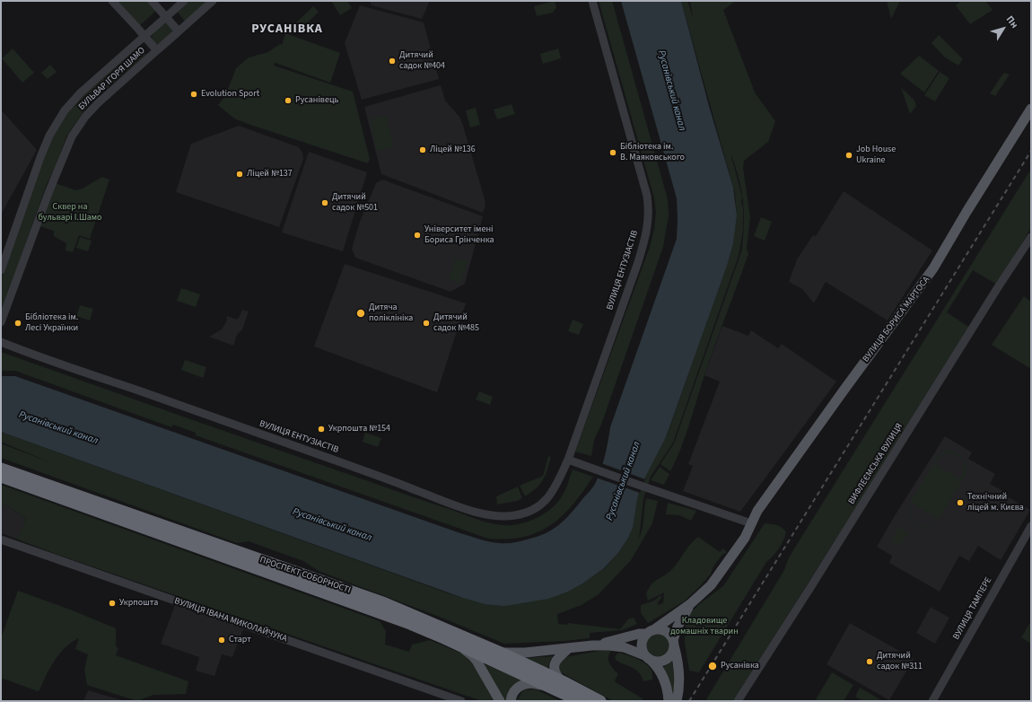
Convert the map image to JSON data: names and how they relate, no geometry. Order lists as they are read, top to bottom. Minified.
{"streets":{"highway":["ПРОСПЕКТ СОБОРНОСТІ"],"main road":["ВУЛИЦЯ БОРИСА МАРТОСА"],"street":["БУЛЬВАР ІГОРЯ ШАМО","ВУЛИЦЯ ЕНТУЗІАСТІВ","ВИФЛЕЄМСЬКА ВУЛИЦЯ","ВУЛИЦЯ ТАМПЕРЕ","ВУЛИЦЯ ІВАНА МИКОЛАЙЧУКА"]},"crossings":[["ВУЛИЦЯ БОРИСА МАРТОСА","ПРОСПЕКТ СОБОРНОСТІ"]],"districts":["РУСАНІВКА"],"water":["Русанівський канал"],"parks":["Сквер на бульварі І.Шамо","Кладовище домашніх тварин"],"places":["Дитячий садок №404","Evolution Sport","Русанівець","Ліцей №136","Бібліотека ім. В. Маяковського","Job House Ukraine","Ліцей №137","Дитячий садок №501","Університет імені Бориса Грінченка","Дитяча поліклініка","Бібліотека ім. Лесі Українки","Дитячий садок №485","Укрпошта №154","Технічний ліцей м. Києва","Укрпошта","Старт","Дитячий садок №311","Русанівка"],"north":"top right"}
